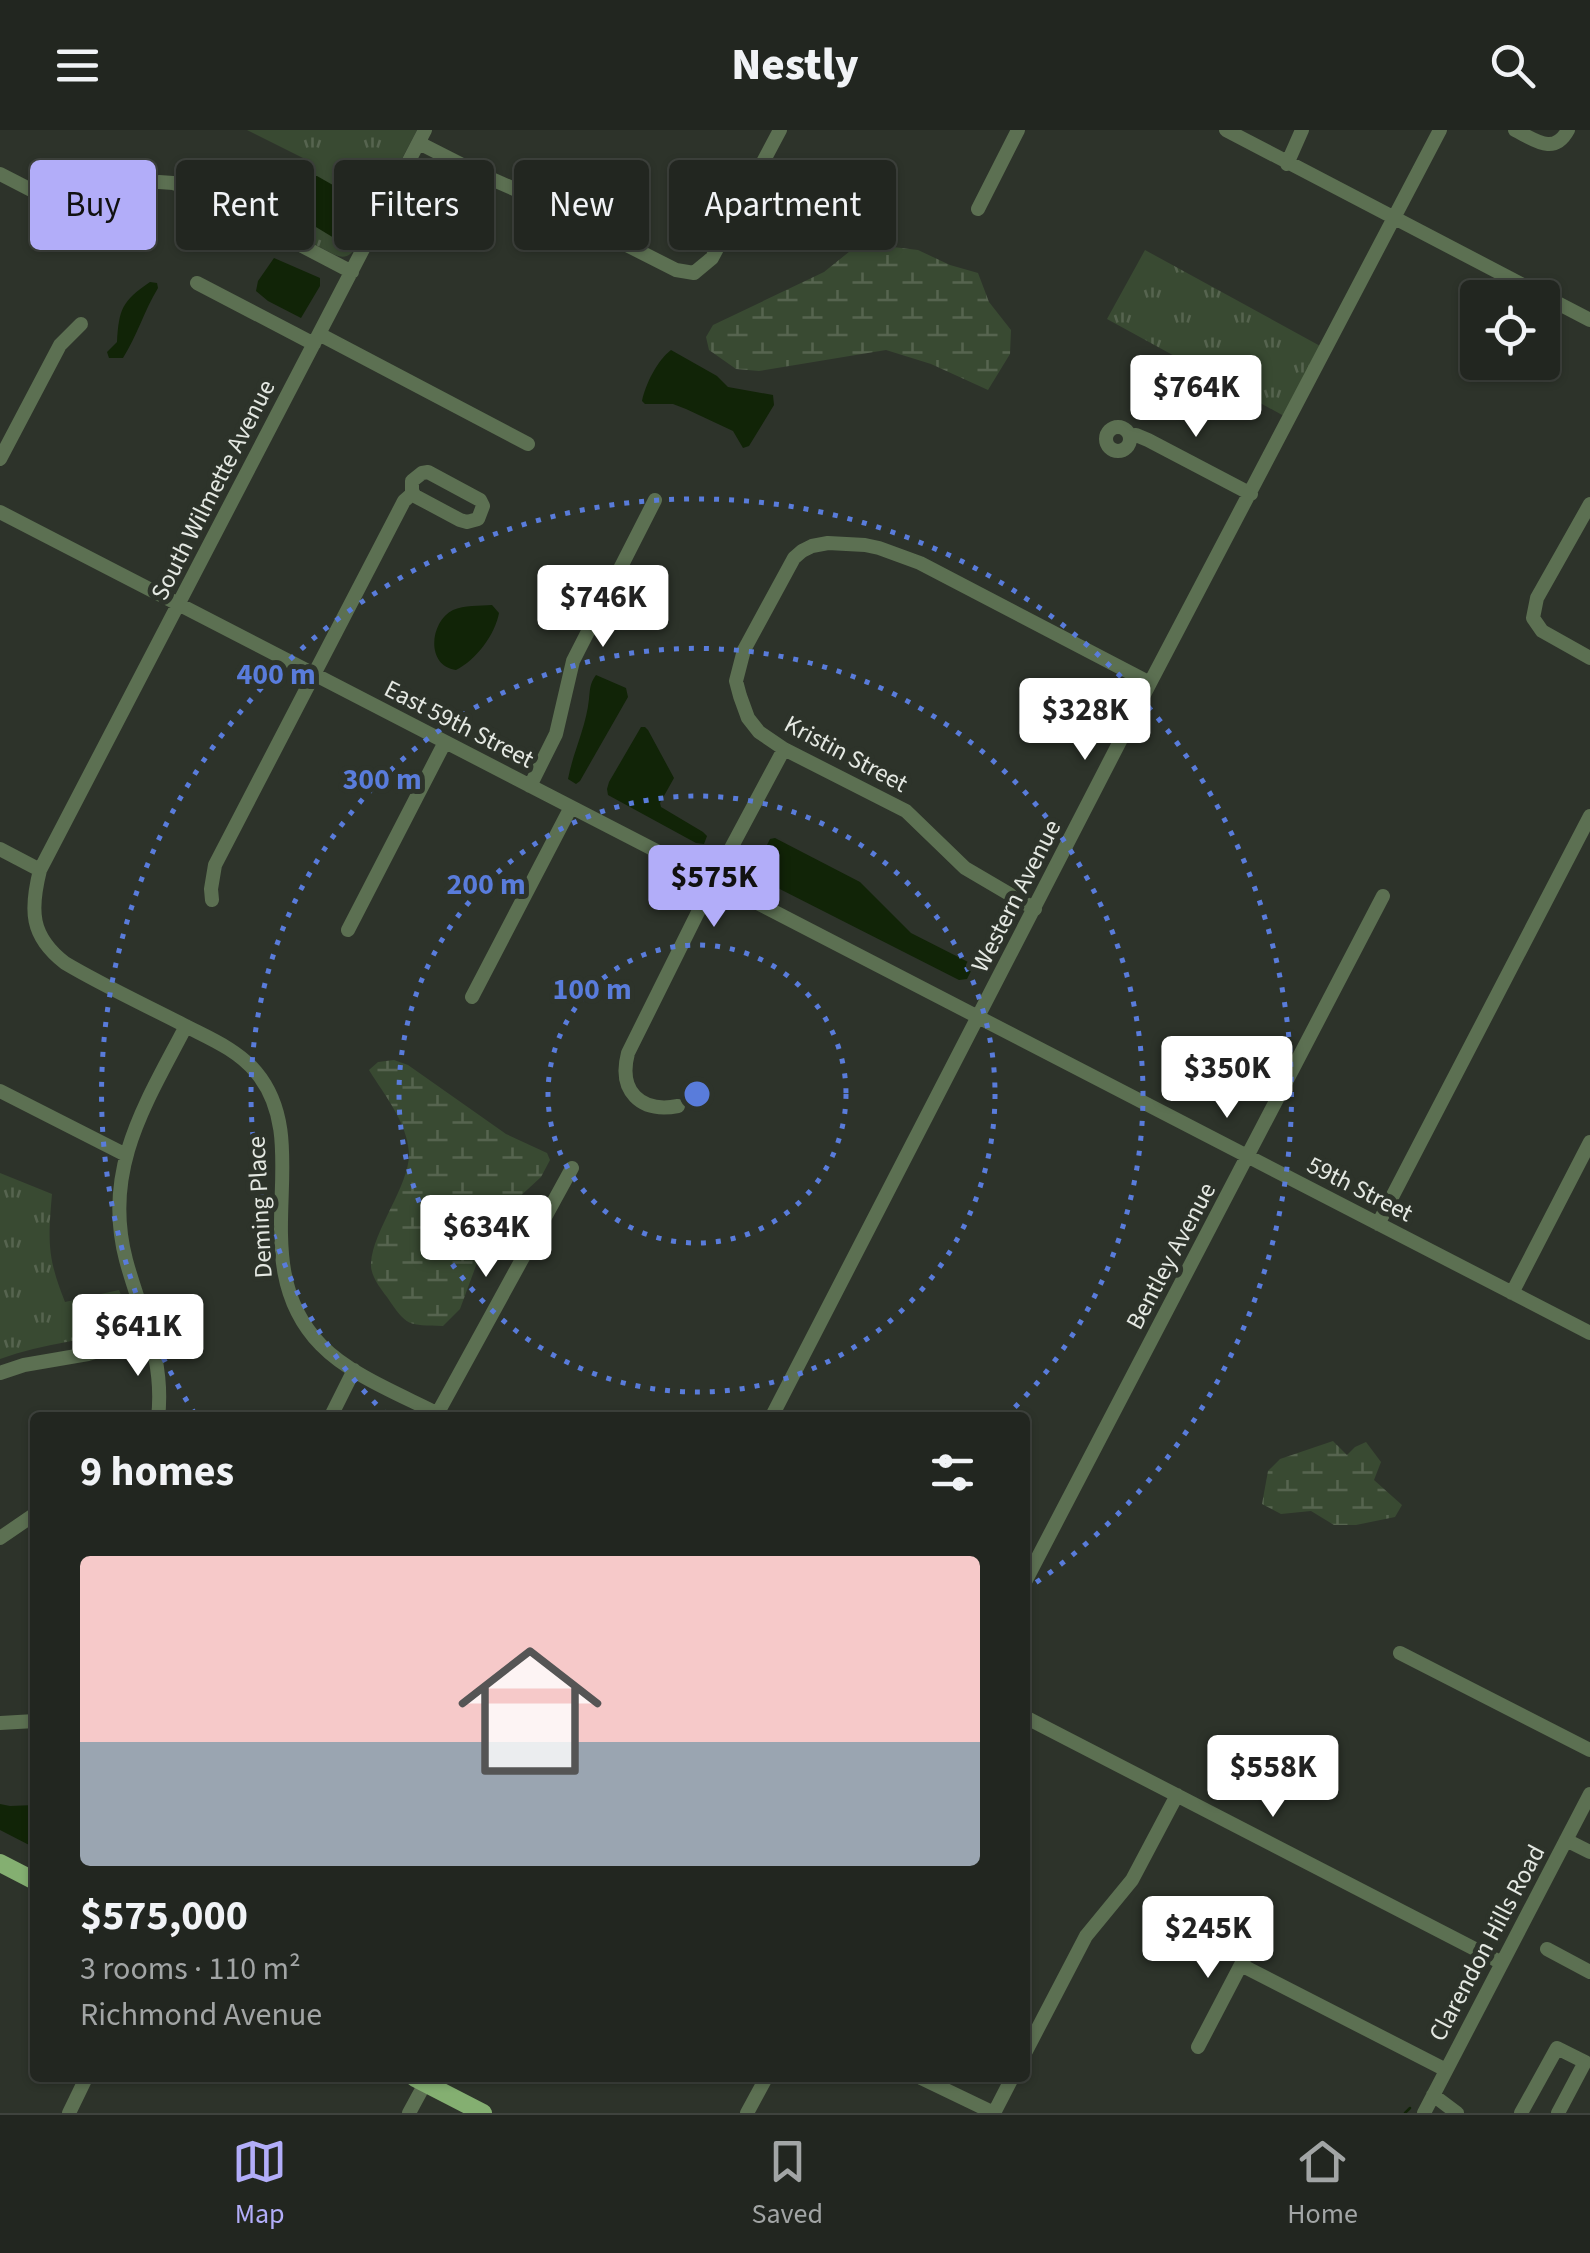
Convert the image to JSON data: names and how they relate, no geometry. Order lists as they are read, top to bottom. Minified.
{"streets":{"street":["South Wilmette Avenue","East 59th Street","Kristin Street","Western Avenue","59th Street","Deming Place","Bentley Avenue","Clarendon Hills Road"]},"crossings":[["South Wilmette Avenue","East 59th Street"],["South Wilmette Avenue","Deming Place"],["East 59th Street","59th Street"],["Kristin Street","Western Avenue"],["Western Avenue","59th Street"],["59th Street","Bentley Avenue"]],"page":{"header":"Nestly","chip":["Buy","Rent","Filters","New","Apartment"],"price":["$764K","$746K","$328K","$575K","$350K","$634K","$641K","$558K","$245K"],"heading":"9 homes","list":[{"name":"$575,000","note":"3 rooms · 110 m² · Richmond Avenue"}],"tabs":["Map","Saved","Home"]},"rings":["400 m","300 m","200 m","100 m"]}
